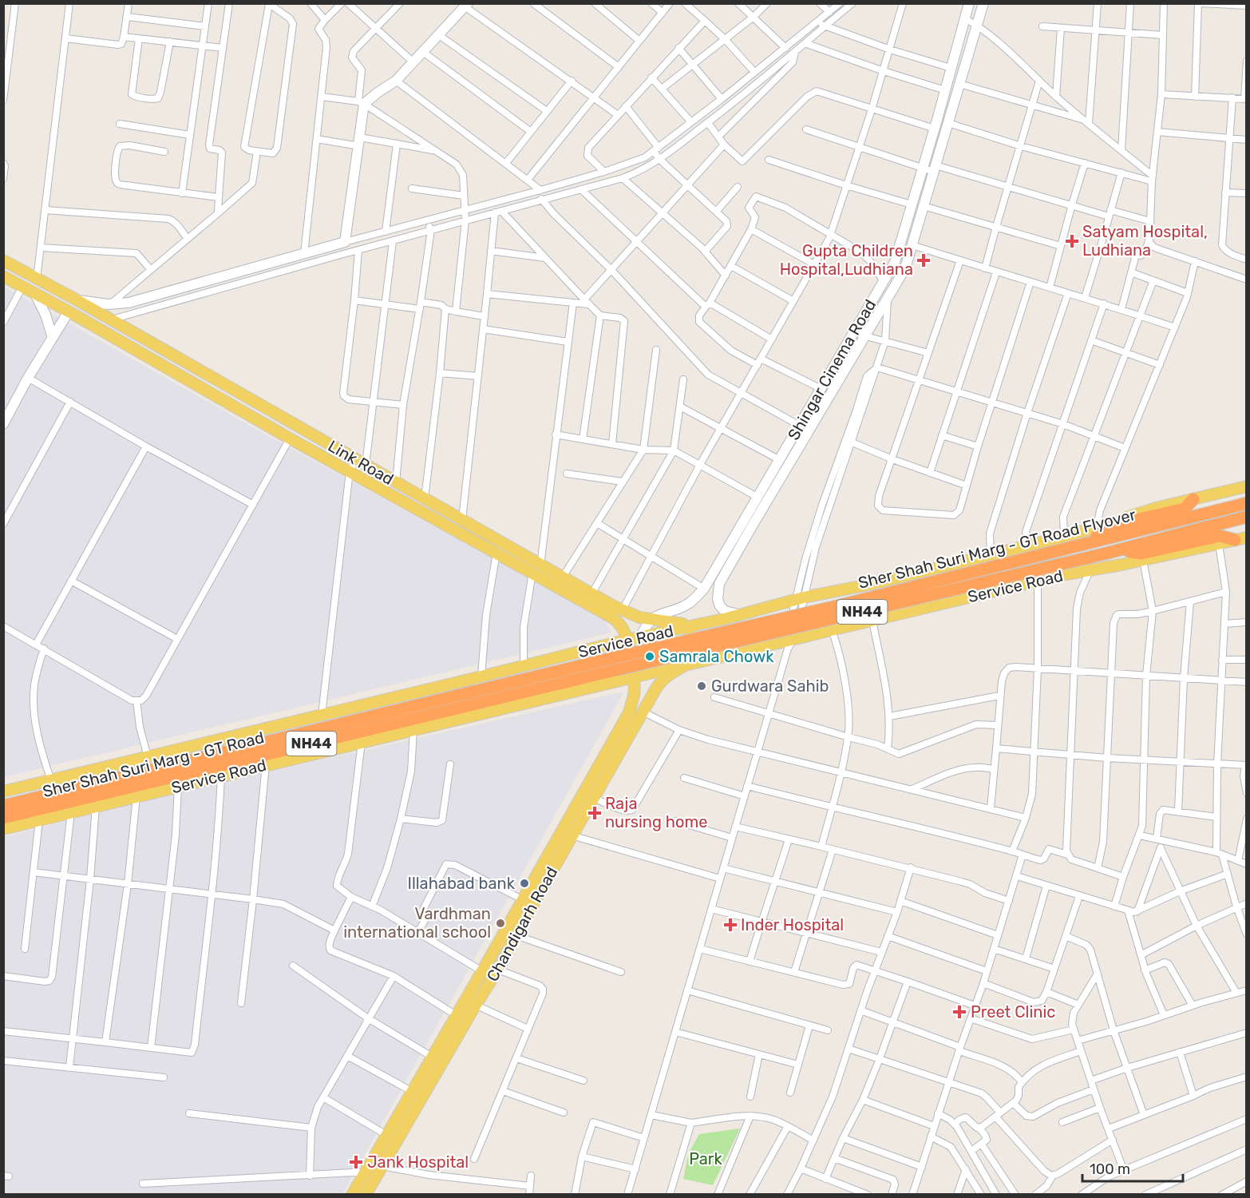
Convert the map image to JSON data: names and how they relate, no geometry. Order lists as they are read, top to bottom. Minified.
{"streets":{"highway":["Sher Shah Suri Marg - GT Road Flyover","NH44","Sher Shah Suri Marg - GT Road"],"main road":["Link Road","Service Road","Chandigarh Road"],"street":["Shingar Cinema Road"]},"crossings":[["Shingar Cinema Road","Link Road"],["Shingar Cinema Road","Service Road"],["Link Road","Service Road"],["Link Road","Chandigarh Road"],["Sher Shah Suri Marg - GT Road Flyover","Sher Shah Suri Marg - GT Road"],["Service Road","Chandigarh Road"]],"parks":["Park"],"places":{"health":["Satyam Hospital, Ludhiana","Gupta Children Hospital,Ludhiana","Raja nursing home","Inder Hospital","Preet Clinic","Jank Hospital"],"other":["Samrala Chowk","Gurdwara Sahib","Illahabad bank","Vardhman international school"]},"scale_bar":"100 m"}
